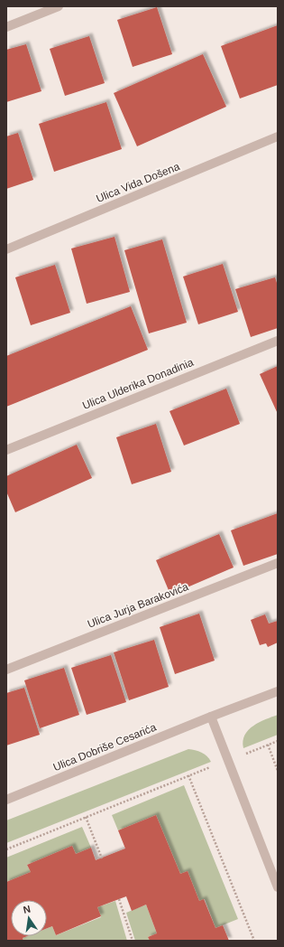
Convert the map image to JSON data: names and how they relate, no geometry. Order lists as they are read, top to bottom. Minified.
{"streets":{"street":["Ulica Vida Došena","Ulica Ulderika Donadinia","Ulica Jurja Barakovića","Ulica Dobriše Cesarića"]},"north":"top"}
